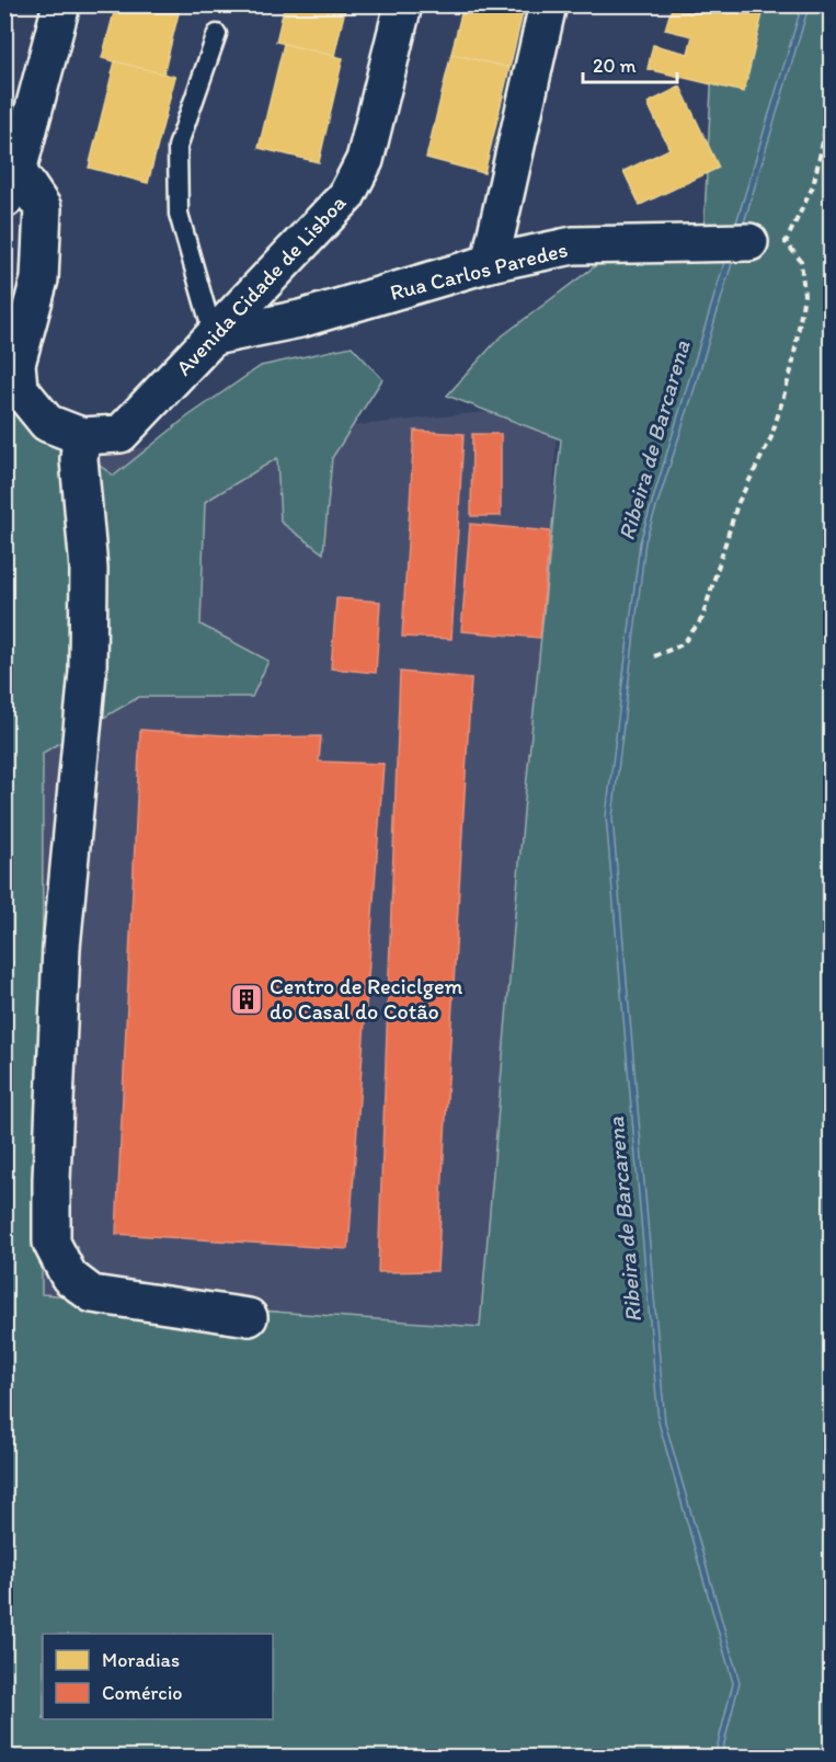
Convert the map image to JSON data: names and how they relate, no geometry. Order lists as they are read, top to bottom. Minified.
{"streets":{"street":["Rua Carlos Paredes","Avenida Cidade de Lisboa"]},"crossings":[["Rua Carlos Paredes","Avenida Cidade de Lisboa"]],"water":["Ribeira de Barcarena"],"places":{"building":["Centro de Reciclgem do Casal do Cotão"]},"legend":["Moradias","Comércio"],"scale_bar":"20 m"}
